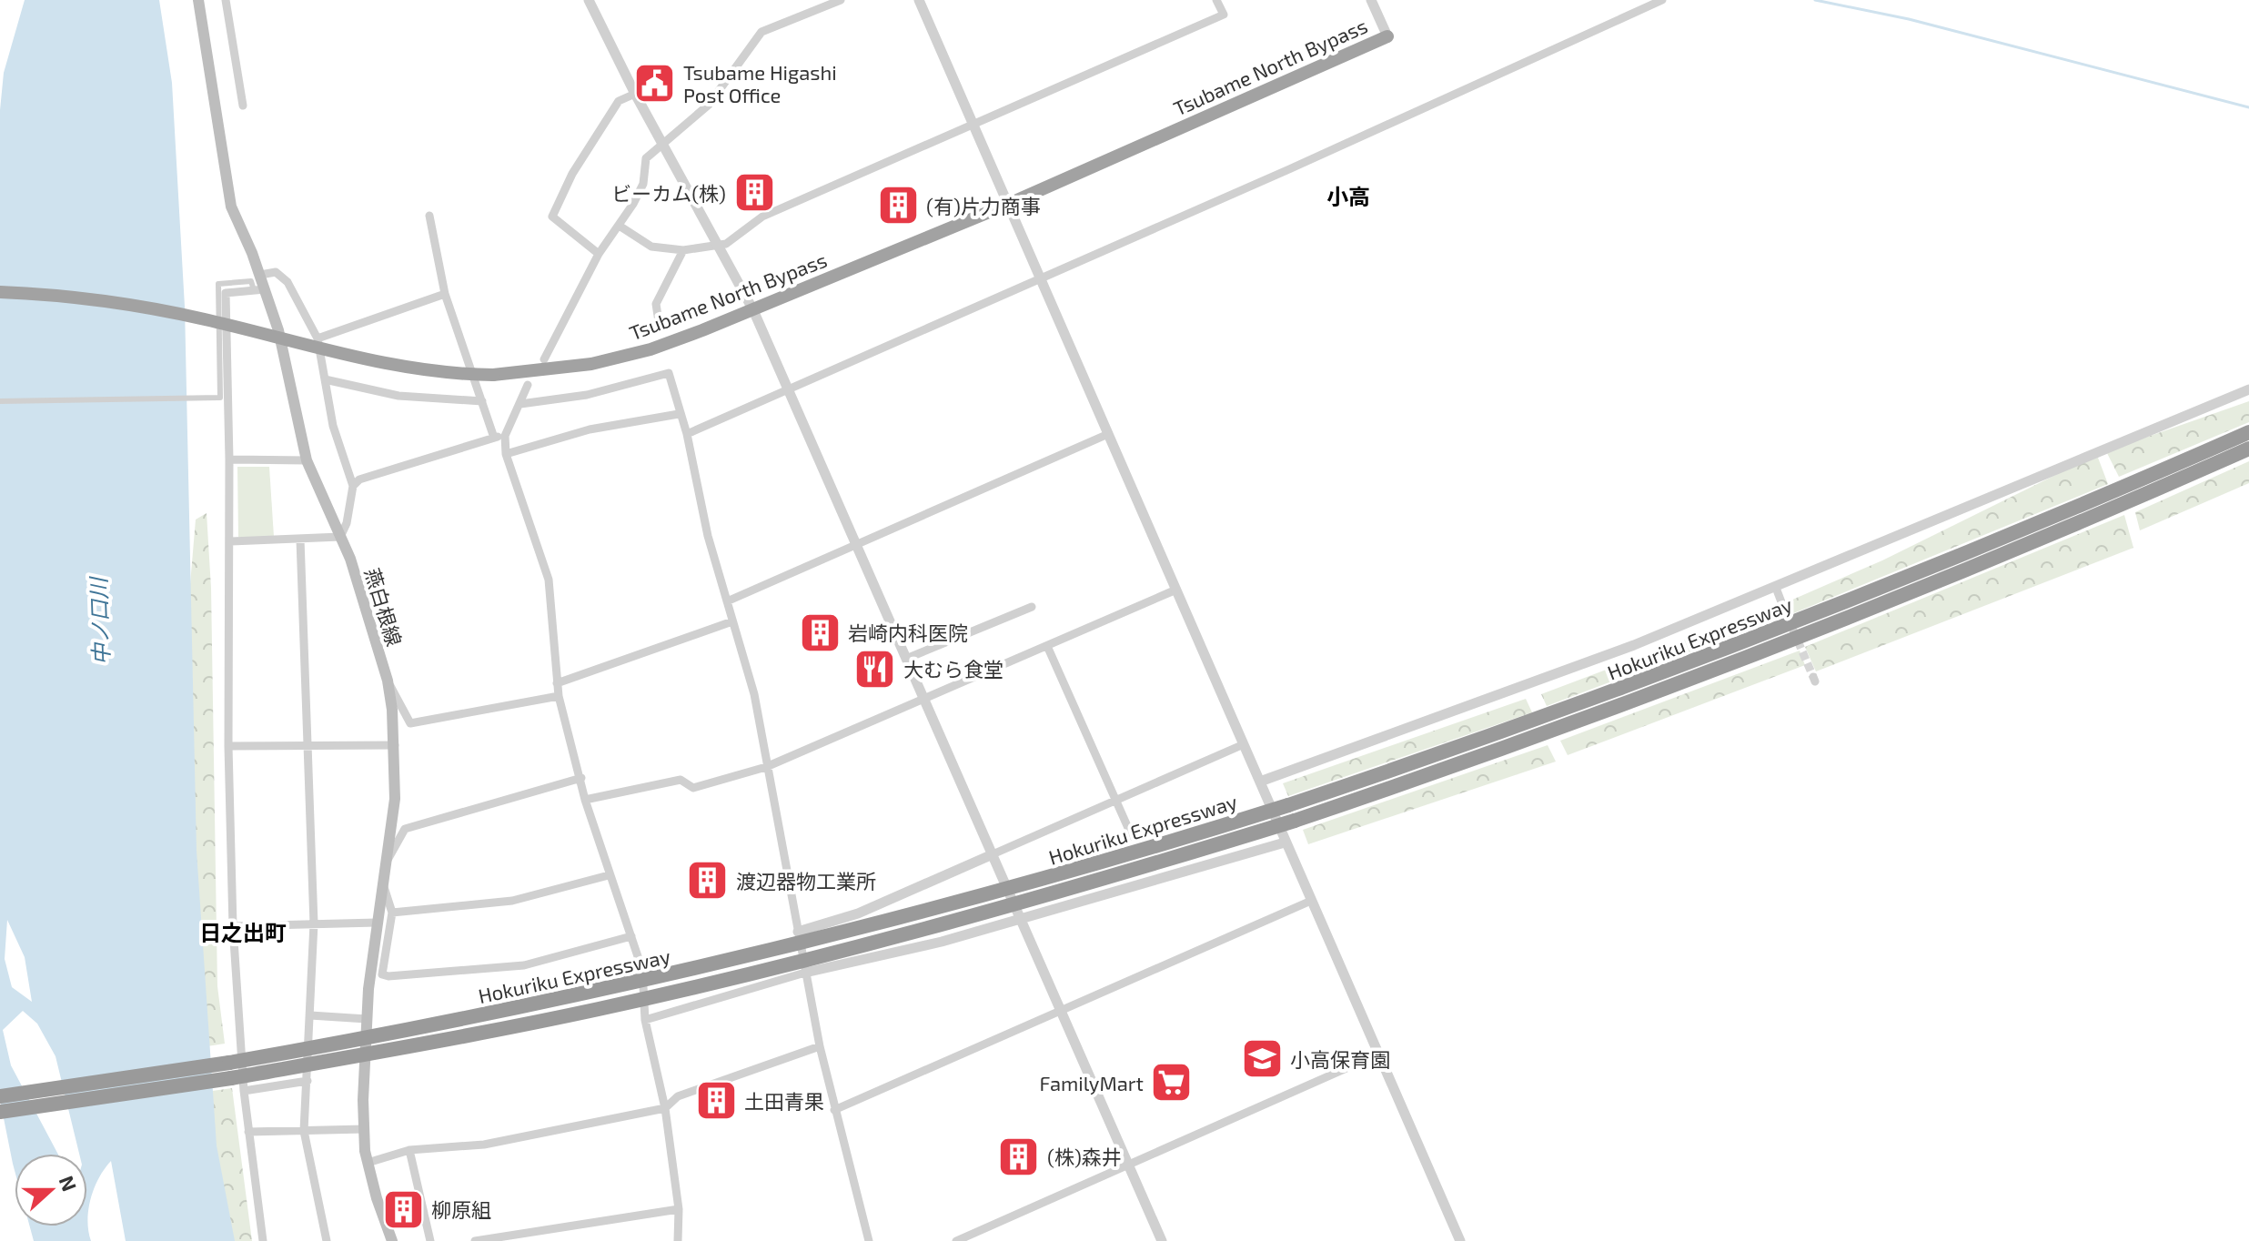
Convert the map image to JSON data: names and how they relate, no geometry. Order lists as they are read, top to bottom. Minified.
{"streets":{"highway":["Tsubame North Bypass","Hokuriku Expressway"],"main road":["燕白根線"]},"districts":["小高","日之出町"],"water":["中ノ口川"],"places":{"public building":["Tsubame Higashi Post Office"],"building":["ビーカム(株)","(有)片力商事","岩崎内科医院","渡辺器物工業所","土田青果","(株)森井","柳原組"],"restaurant":["大むら食堂"],"school or university":["小高保育園"],"supermarket":["FamilyMart"]},"north":"right"}
